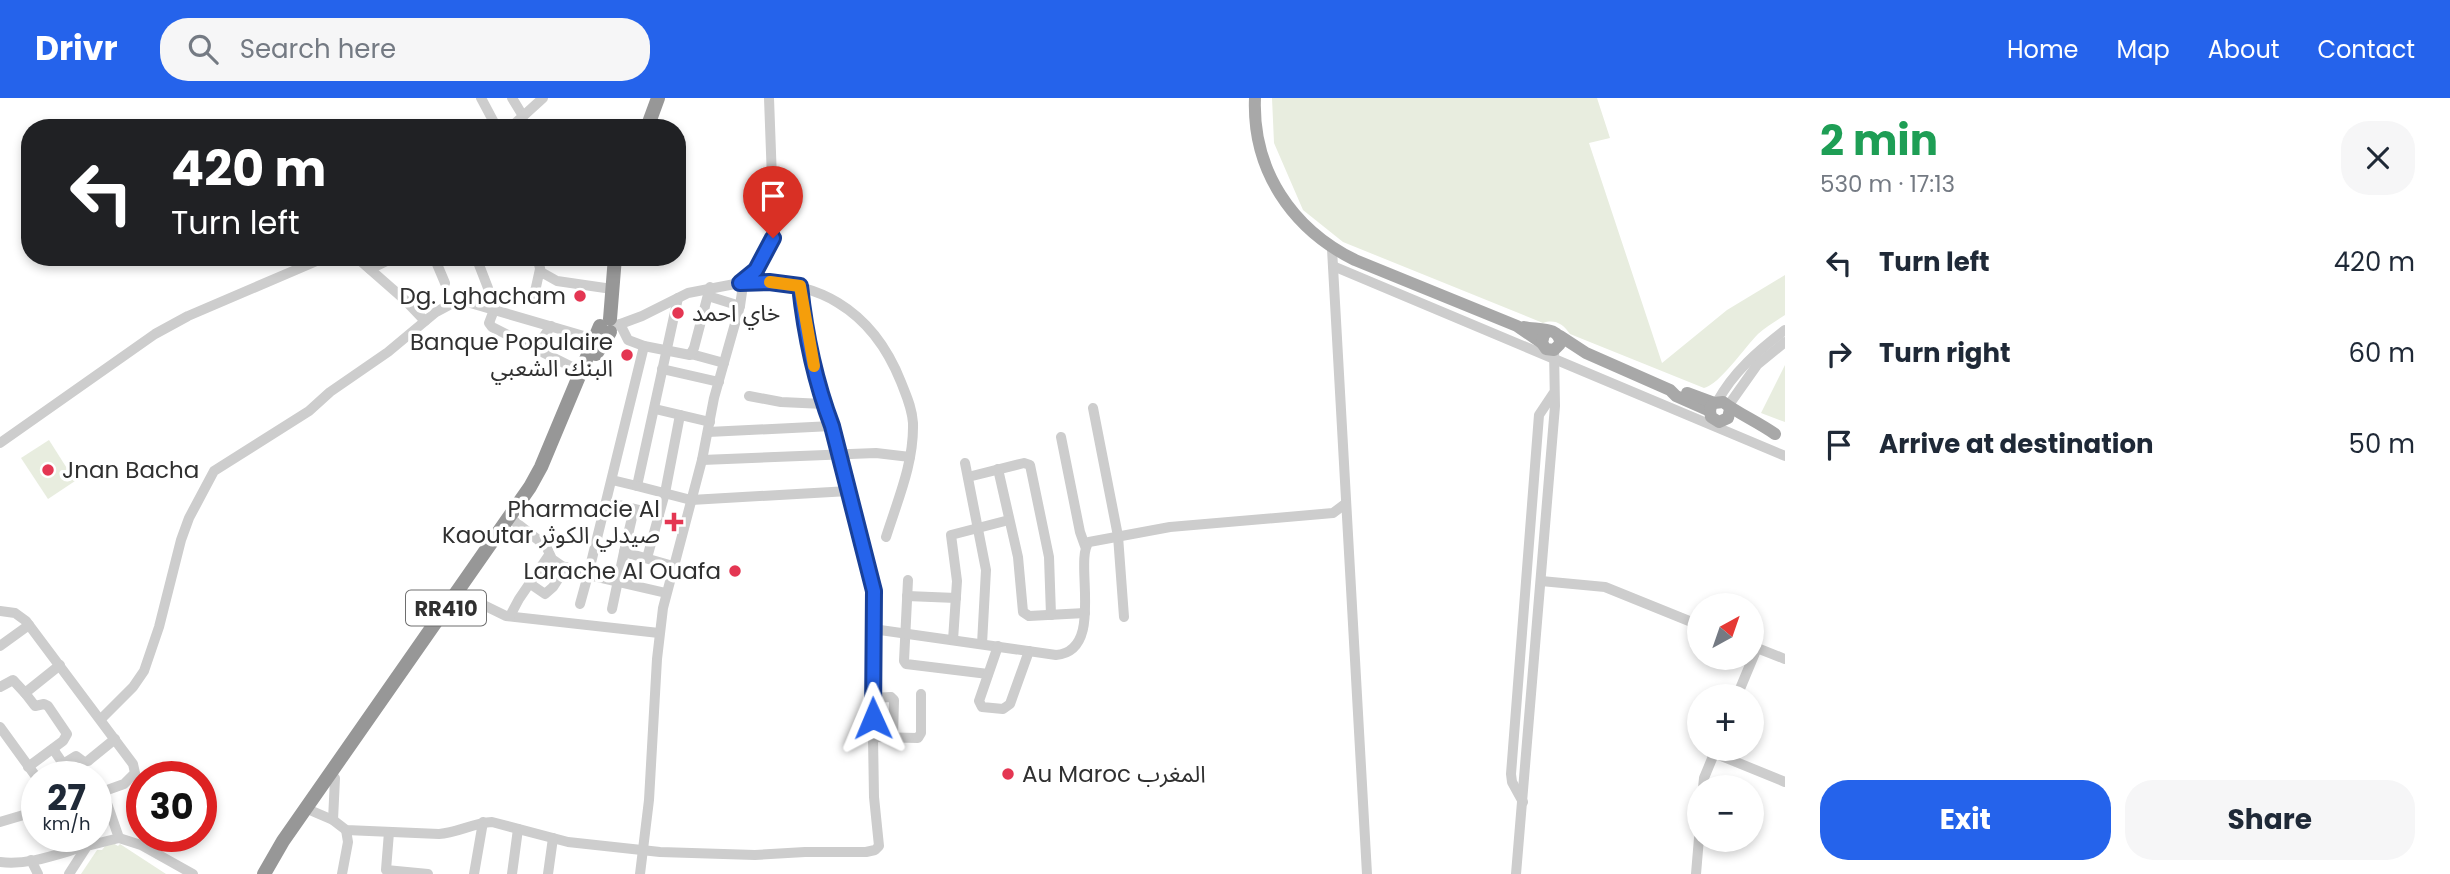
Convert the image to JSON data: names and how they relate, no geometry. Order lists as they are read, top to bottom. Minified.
{"streets":{"highway":["RR410"]},"places":{"other":["Dg. Lghacham","خاي احمد","Banque Populaire البنك الشعبي","Jnan Bacha","Larache Al Ouafa","Au Maroc المغرب"],"health":["Pharmacie Al Kaoutar صيدلي الكوثر"]},"north":"top right","page":{"header":"Drivr","search":"Search here","nav":["Home","Map","About","Contact"],"heading":["2 min","530 m · 17:13"],"turn":["420 m","Turn left"],"list":[{"name":"Turn left","value":"420 m"},{"name":"Turn right","value":"60 m"},{"name":"Arrive at destination","value":"50 m"}],"map_buttons":["+","−"],"speed":"27 km/h","limit":"30","buttons":["Exit","Share"]}}
